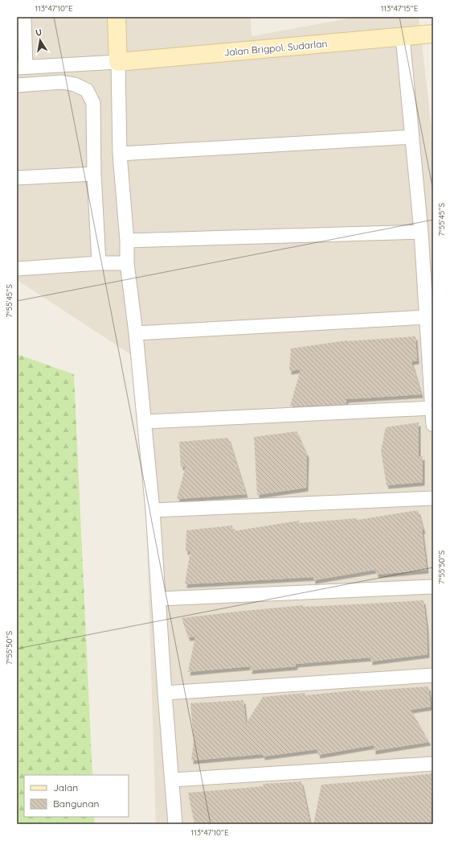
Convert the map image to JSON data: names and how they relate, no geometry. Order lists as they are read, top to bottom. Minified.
{"streets":{"main road":["Jalan Brigpol. Sudarlan"]},"legend":["Jalan","Bangunan"],"north":"top","coordinates":["113°47'10\"E","113°47'15\"E","7°55'45\"S","7°55'50\"S"]}
